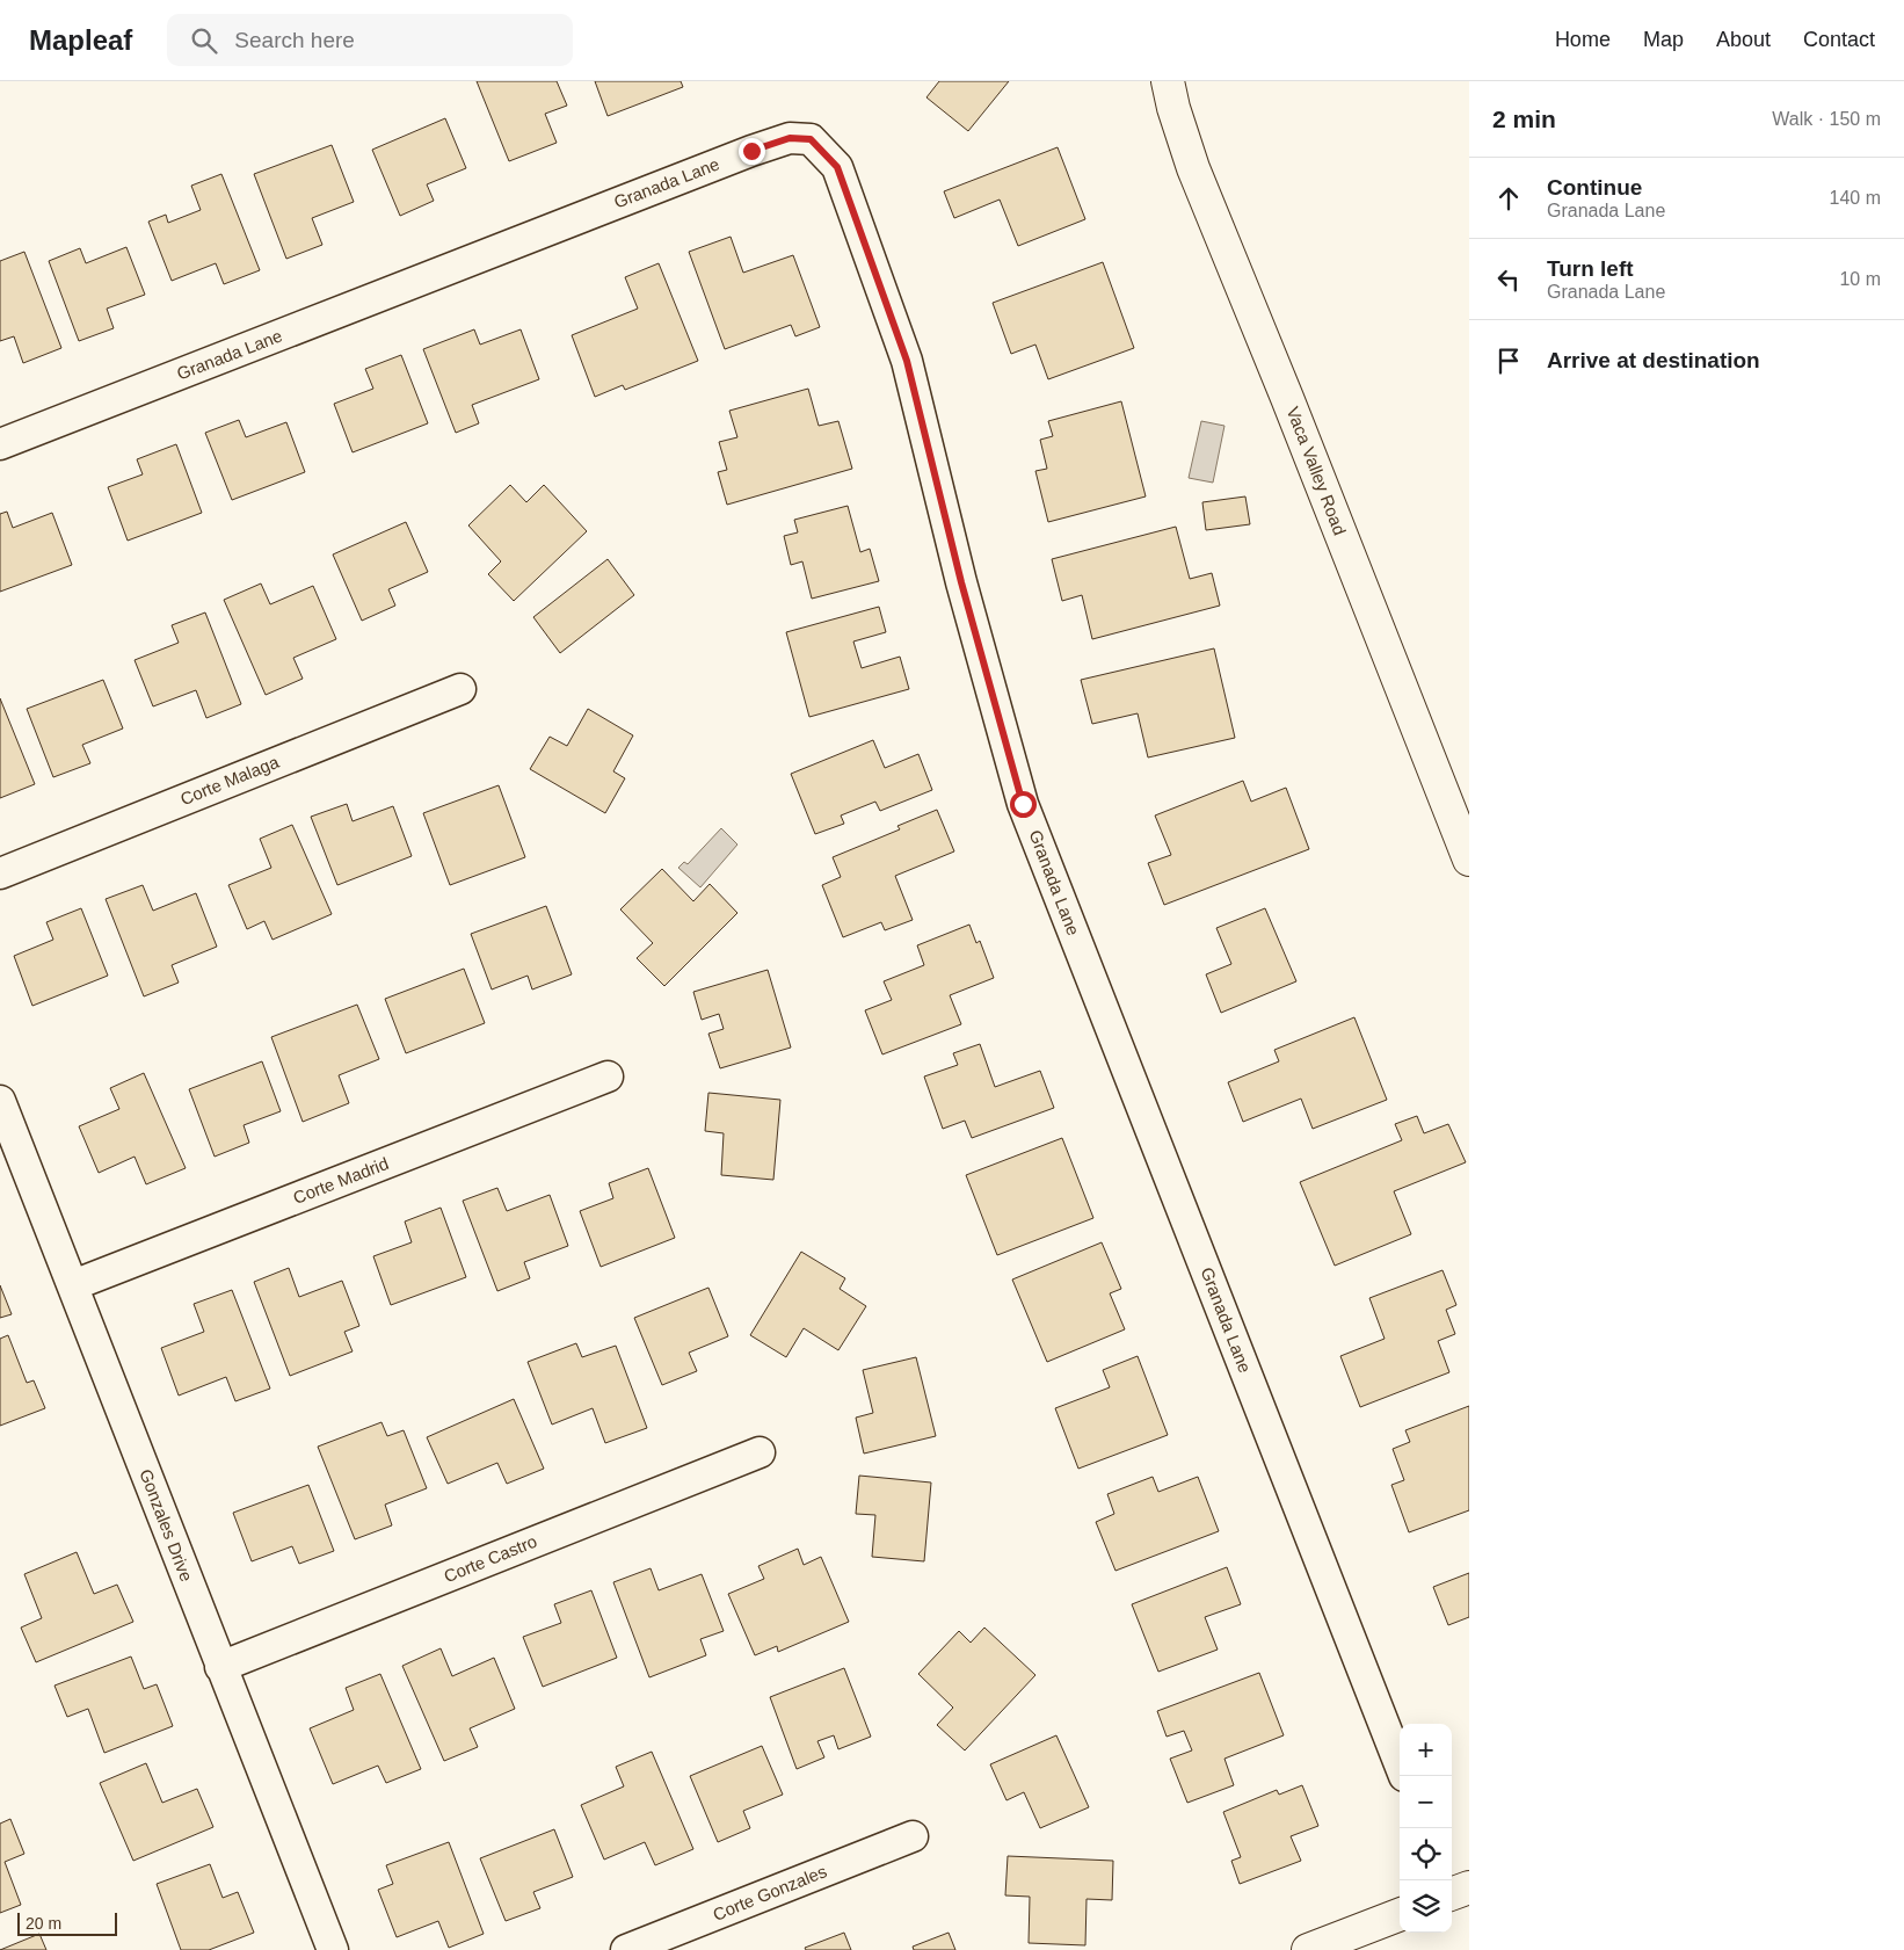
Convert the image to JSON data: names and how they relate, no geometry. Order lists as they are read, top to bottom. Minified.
{"streets":{"street":["Granada Lane","Vaca Valley Road","Corte Malaga","Corte Madrid","Gonzales Drive","Corte Castro","Corte Gonzales"]},"crossings":[["Corte Madrid","Gonzales Drive"],["Gonzales Drive","Corte Castro"]],"scale_bar":"20 m","page":{"header":"Mapleaf","search":"Search here","nav":["Home","Map","About","Contact"],"heading":["2 min","Walk · 150 m"],"list":[["Continue","Granada Lane","140 m"],["Turn left","Granada Lane","10 m"],"Arrive at destination"],"map_buttons":["+","−"],"scale":"20 m"}}
